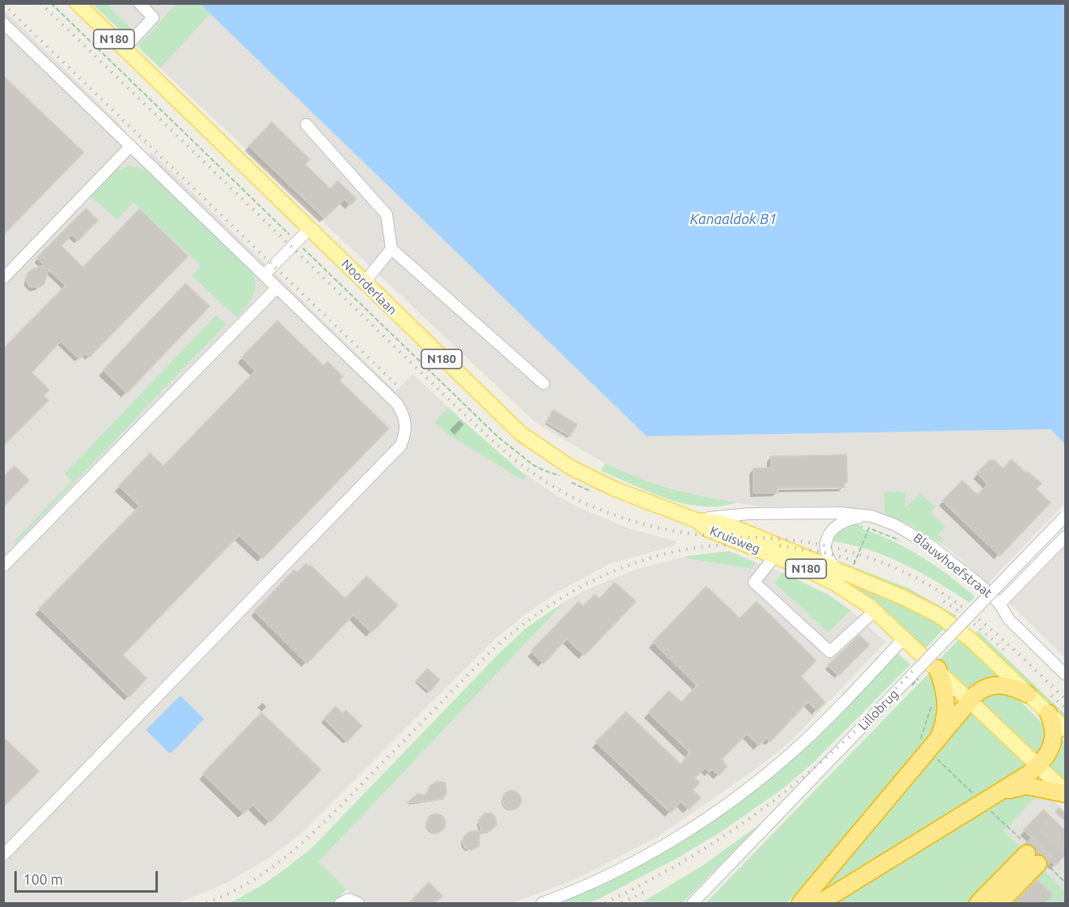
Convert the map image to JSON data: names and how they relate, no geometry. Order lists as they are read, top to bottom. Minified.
{"streets":{"main road":["N180","Noorderlaan","Kruisweg"],"street":["Blauwhoefstraat","Lillobrug"]},"crossings":[["Noorderlaan","Kruisweg"],["Noorderlaan","Blauwhoefstraat"],["Kruisweg","Blauwhoefstraat"]],"water":["Kanaaldok B1"],"scale_bar":"100 m"}
